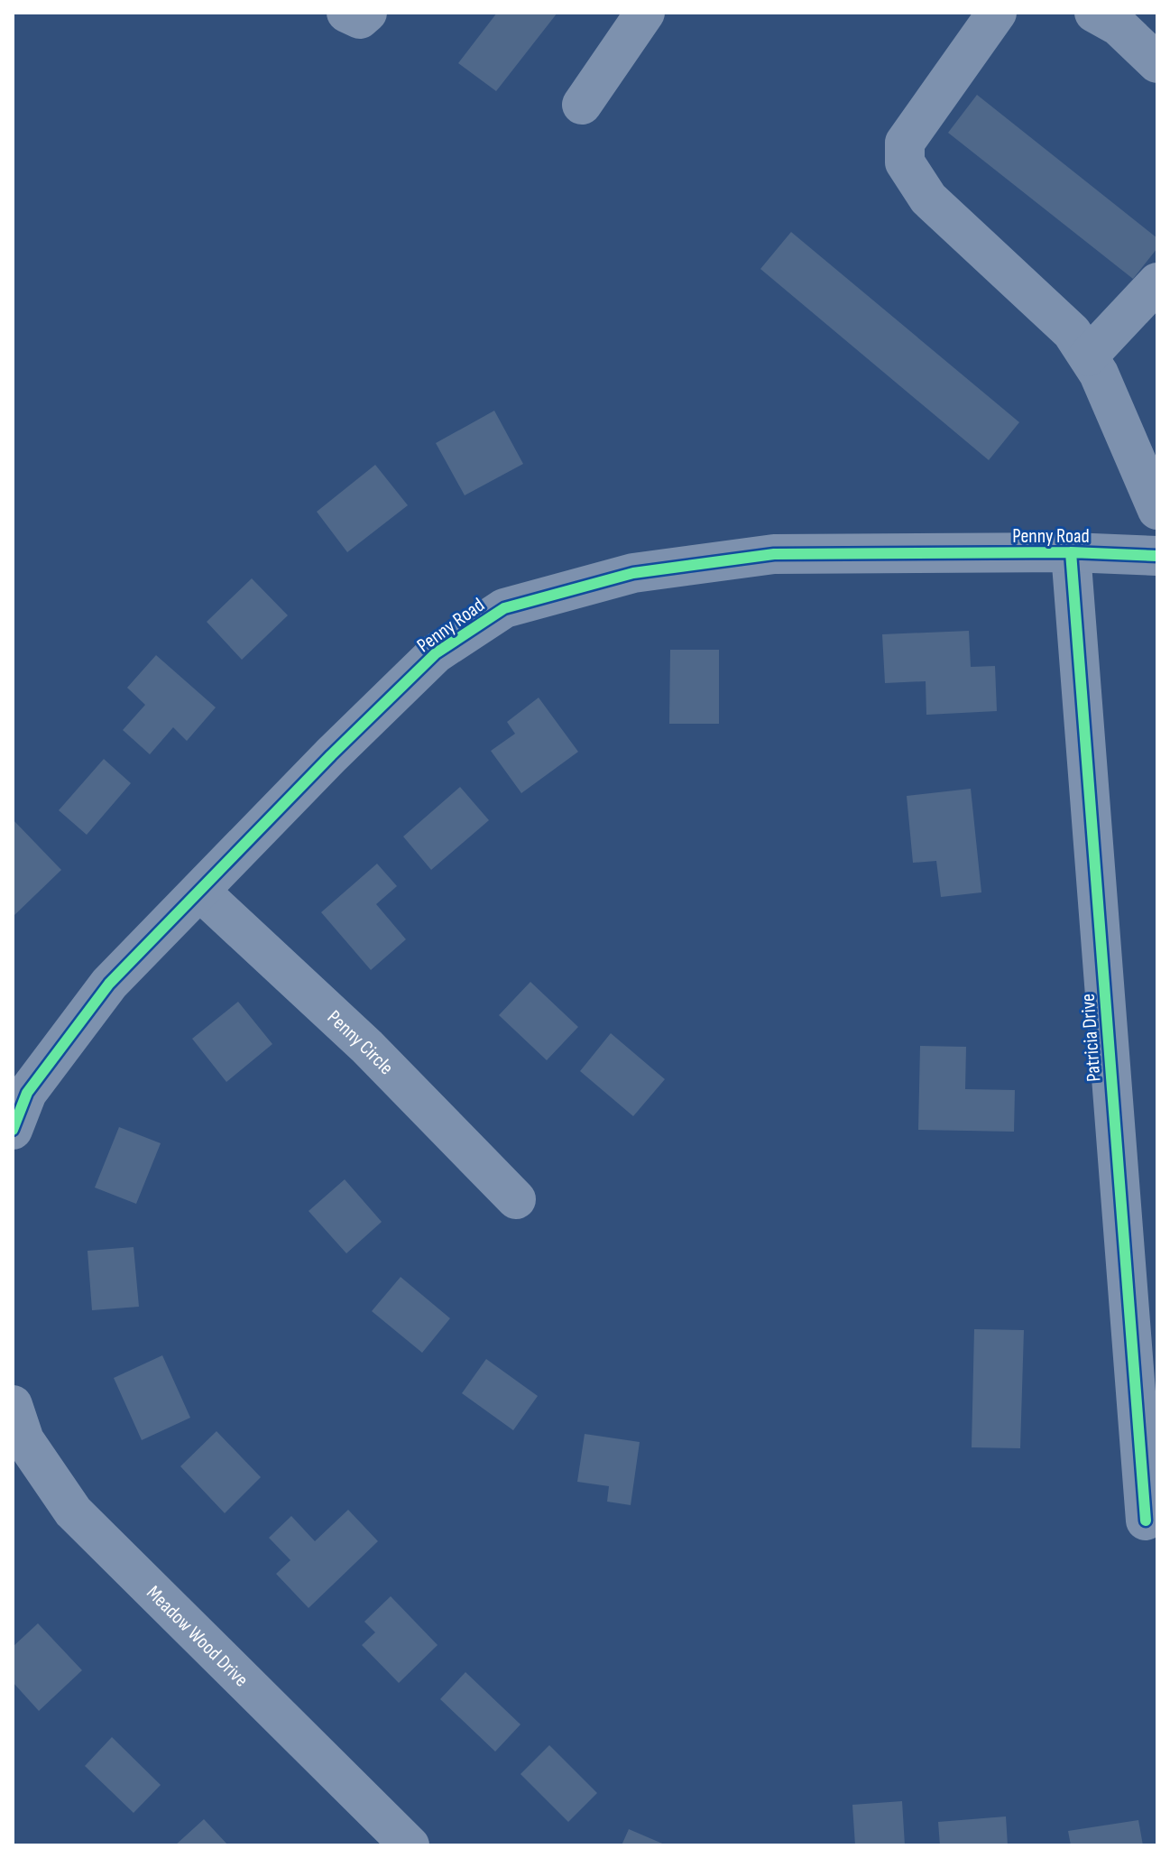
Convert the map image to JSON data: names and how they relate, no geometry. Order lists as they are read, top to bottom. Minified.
{"streets":{"street":["Penny Road","Patricia Drive","Penny Circle","Meadow Wood Drive"]},"crossings":[["Penny Road","Patricia Drive"],["Penny Road","Penny Circle"]]}
